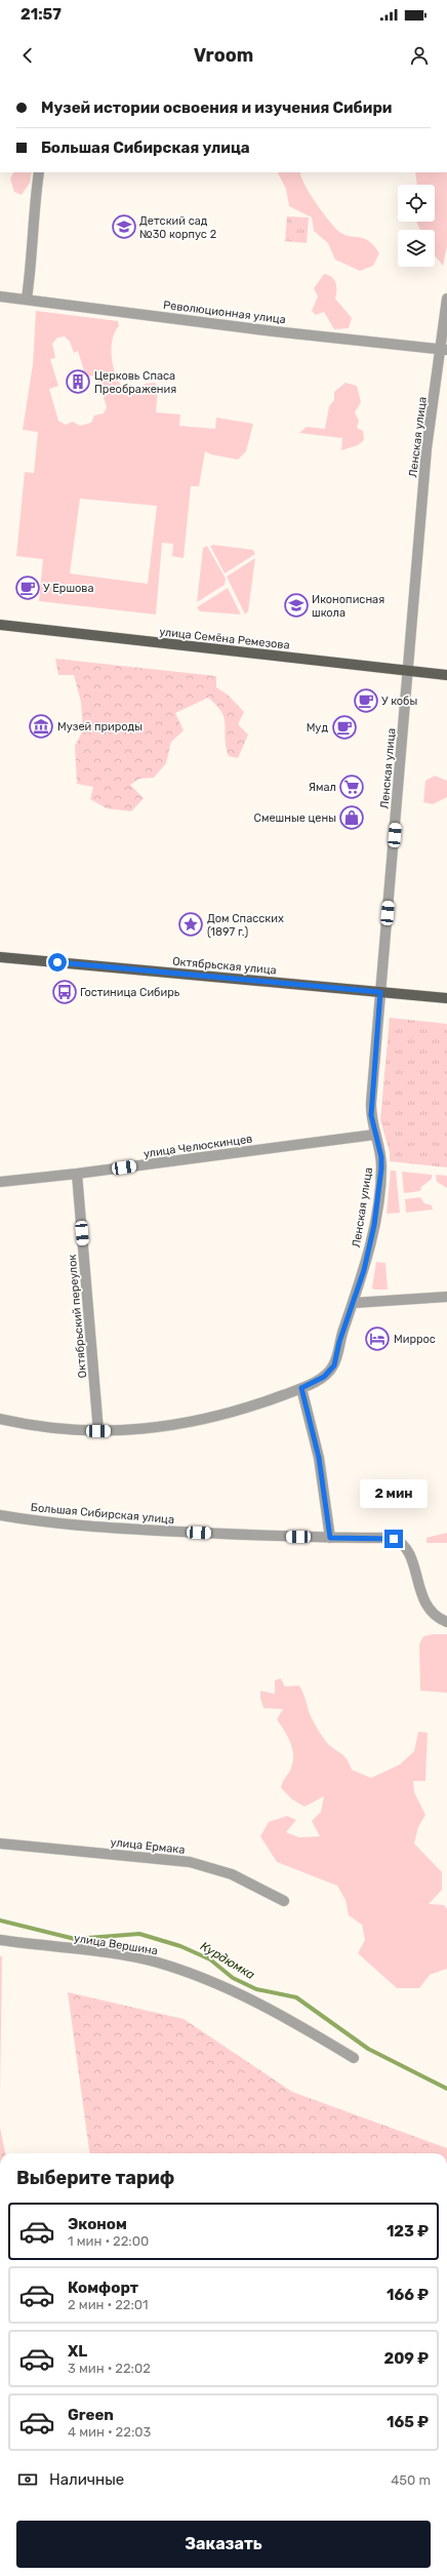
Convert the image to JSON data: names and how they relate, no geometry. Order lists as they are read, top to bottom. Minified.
{"streets":{"main road":["улица Семёна Ремезова","Октябрьская улица"],"street":["Революционная улица","Ленская улица","улица Челюскинцев","Октябрьский переулок","Большая Сибирская улица","улица Ермака","улица Вершина"]},"crossings":[["Революционная улица","Ленская улица"],["Ленская улица","улица Семёна Ремезова"],["Ленская улица","Октябрьская улица"],["Ленская улица","улица Челюскинцев"],["Ленская улица","Октябрьский переулок"],["улица Челюскинцев","Октябрьский переулок"]],"water":["Курдюмка"],"places":{"school or university":["Детский сад №30 корпус 2","Иконописная школа"],"building":["Церковь Спаса Преображения"],"cafe":["У Ершова","У кобы","Муд"],"museum":["Музей природы"],"supermarket":["Ямал"],"shop":["Смешные цены"],"place":["Дом Спасских (1897 г.)"],"bus stop":["Гостиница Сибирь"],"hotel":["Миррос"]},"page":{"status":"21:57","header":"Vroom","banner":["Музей истории освоения и изучения Сибири","Большая Сибирская улица"],"bubble":"2 мин","heading":"Выберите тариф","list":[{"name":"Эконом","note":"1 мин · 22:00","value":"123 ₽"},{"name":"Комфорт","note":"2 мин · 22:01","value":"166 ₽"},{"name":"XL","note":"3 мин · 22:02","value":"209 ₽"},{"name":"Green","note":"4 мин · 22:03","value":"165 ₽"}],"pay":["Наличные","450 m"],"buttons":"Заказать"}}
